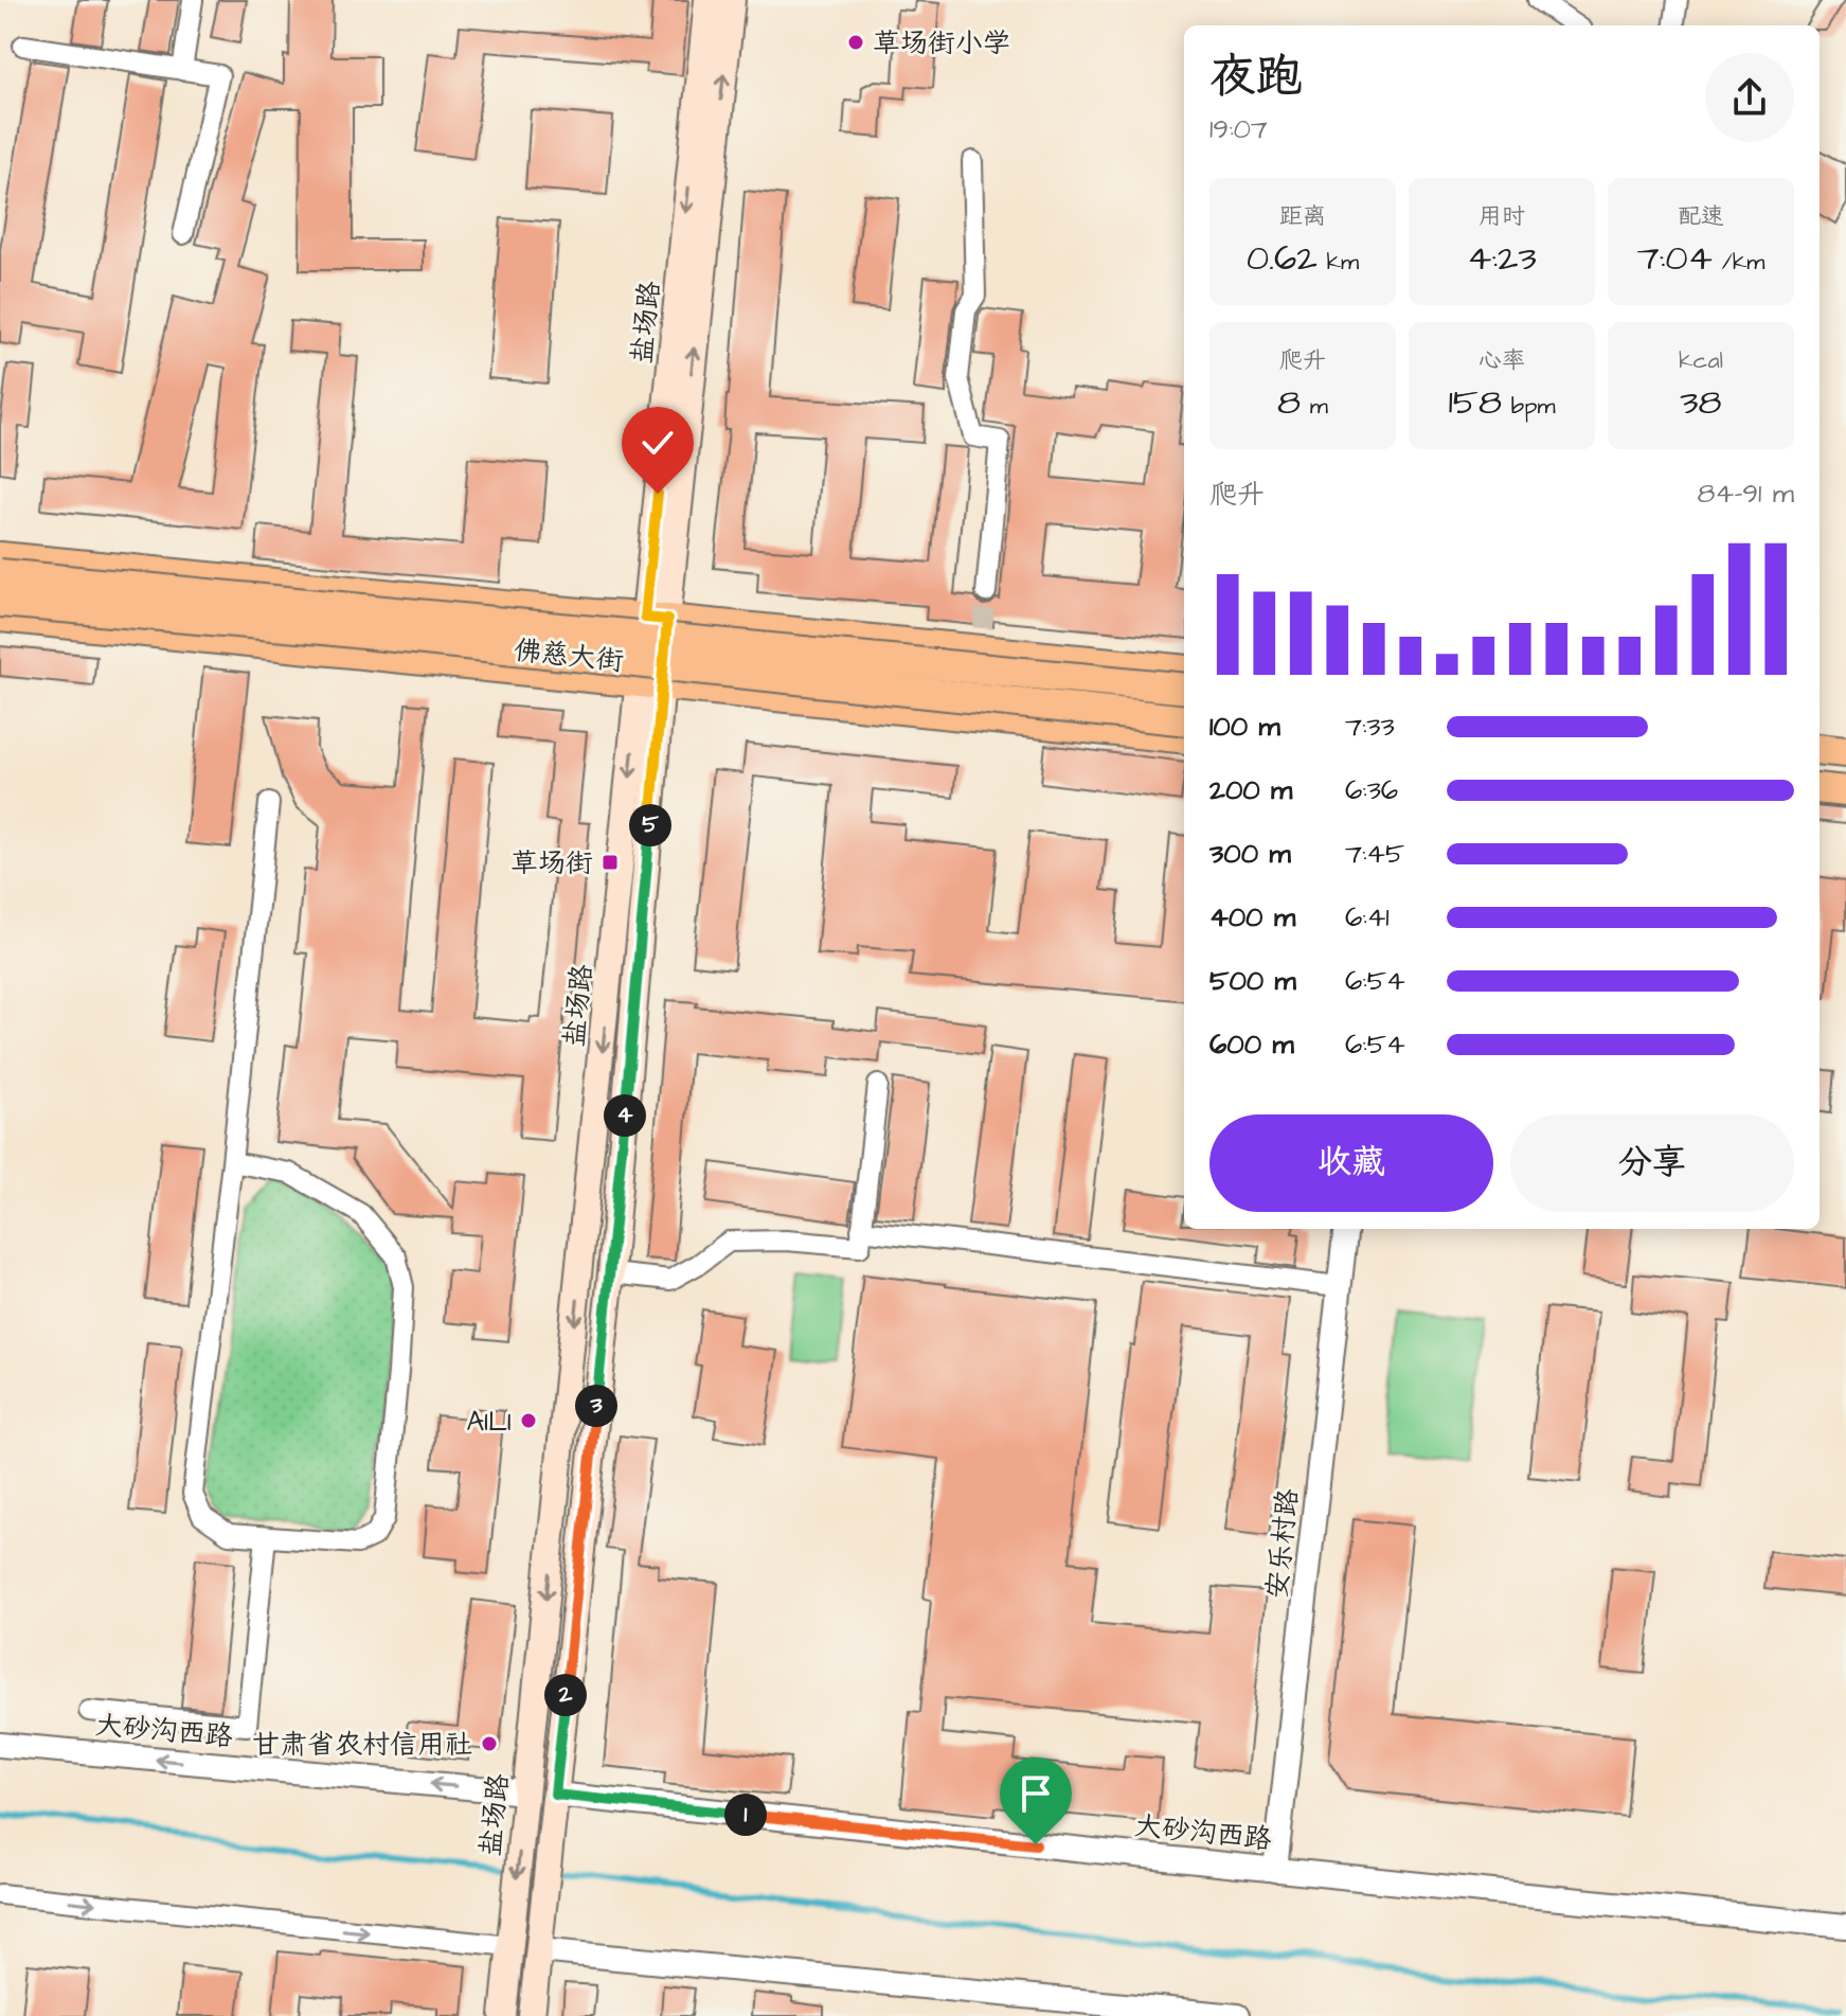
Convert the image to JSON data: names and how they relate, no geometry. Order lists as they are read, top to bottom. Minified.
{"streets":{"main road":["盐场路","佛慈大街"],"street":["安乐村路","大砂沟西路"]},"crossings":[["盐场路","大砂沟西路"],["安乐村路","大砂沟西路"]],"places":{"other":["草场街小学","AILI","甘肃省农村信用社"],"transit":["草场街"]},"page":{"heading":["夜跑","19:07"],"stats":[["距离","0.62 km"],["用时","4:23"],["配速","7:04 /km"],["爬升","8 m"],["心率","158 bpm"],["kcal","38"]],"chart":["爬升","84–91 m"],"list":[{"name":"100 m","note":"7:33"},{"name":"200 m","note":"6:36"},{"name":"300 m","note":"7:45"},{"name":"400 m","note":"6:41"},{"name":"500 m","note":"6:54"},{"name":"600 m","note":"6:54"}],"pins":["5","4","3","2","1"],"buttons":["收藏","分享"]}}
